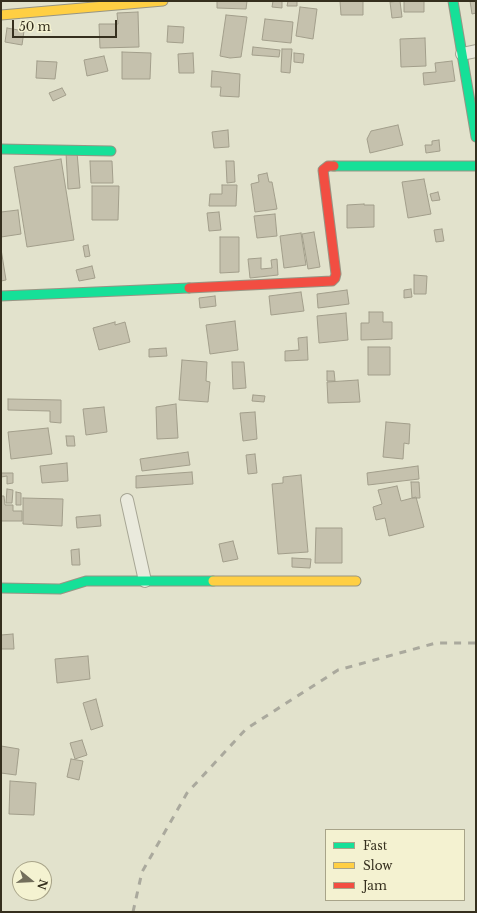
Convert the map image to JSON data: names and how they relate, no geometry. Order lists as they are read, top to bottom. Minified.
{"legend":["Fast","Slow","Jam"],"scale_bar":"50 m","north":"right"}
